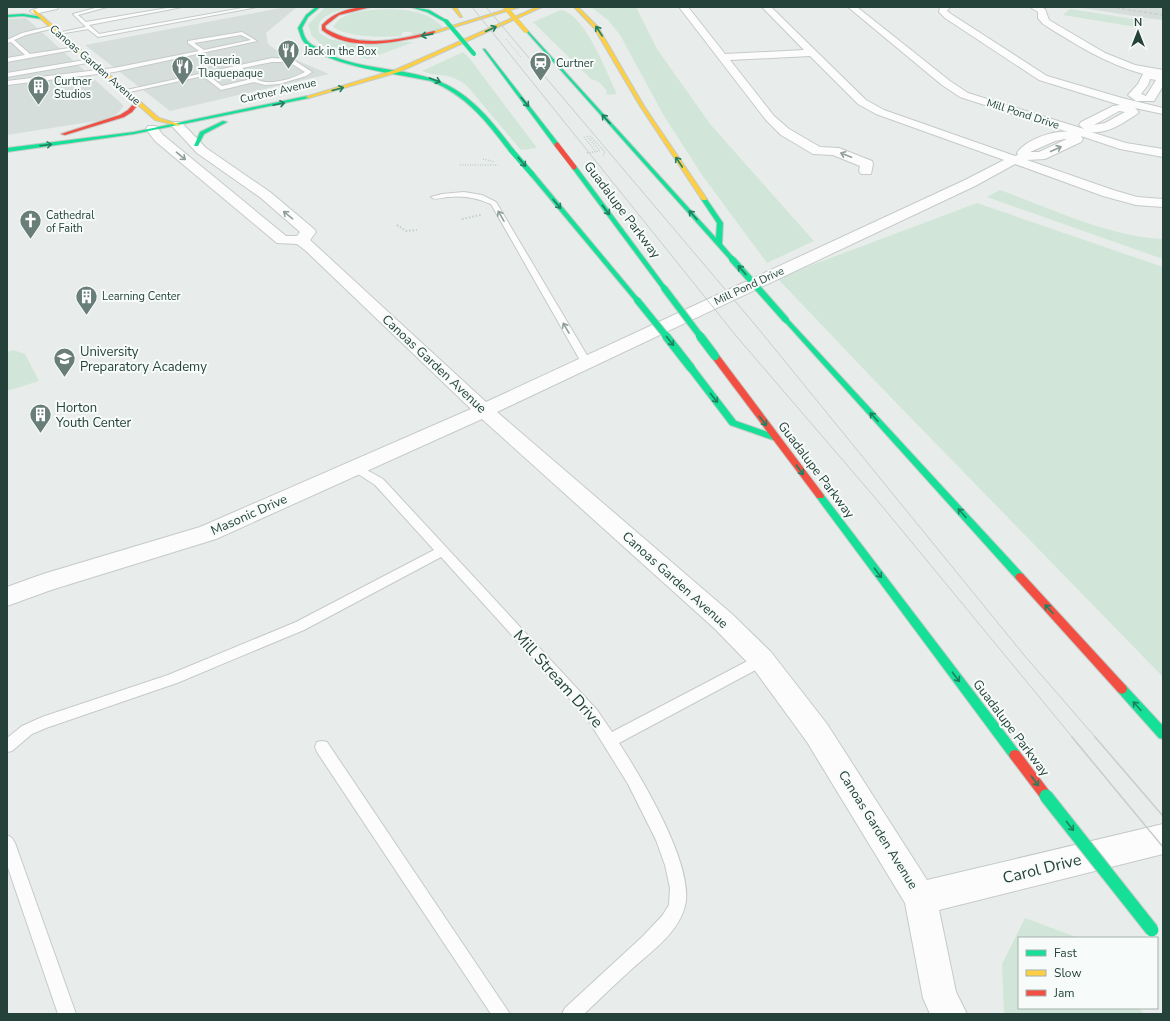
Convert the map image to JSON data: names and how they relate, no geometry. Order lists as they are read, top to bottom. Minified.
{"streets":{"main road":["Canoas Garden Avenue","Curtner Avenue","Guadalupe Parkway"],"street":["Mill Pond Drive","Masonic Drive","Carol Drive"],"lane":["Mill Stream Drive"]},"crossings":[["Canoas Garden Avenue","Curtner Avenue"],["Canoas Garden Avenue","Mill Pond Drive"],["Canoas Garden Avenue","Masonic Drive"],["Canoas Garden Avenue","Carol Drive"],["Mill Pond Drive","Masonic Drive"],["Masonic Drive","Mill Stream Drive"]],"places":{"restaurant":["Jack in the Box","Taqueria Tlaquepaque"],"station":["Curtner"],"building":["Curtner Studios","Learning Center","Horton Youth Center"],"church":["Cathedral of Faith"],"school or university":["University Preparatory Academy"]},"legend":["Fast","Slow","Jam"],"north":"top"}
